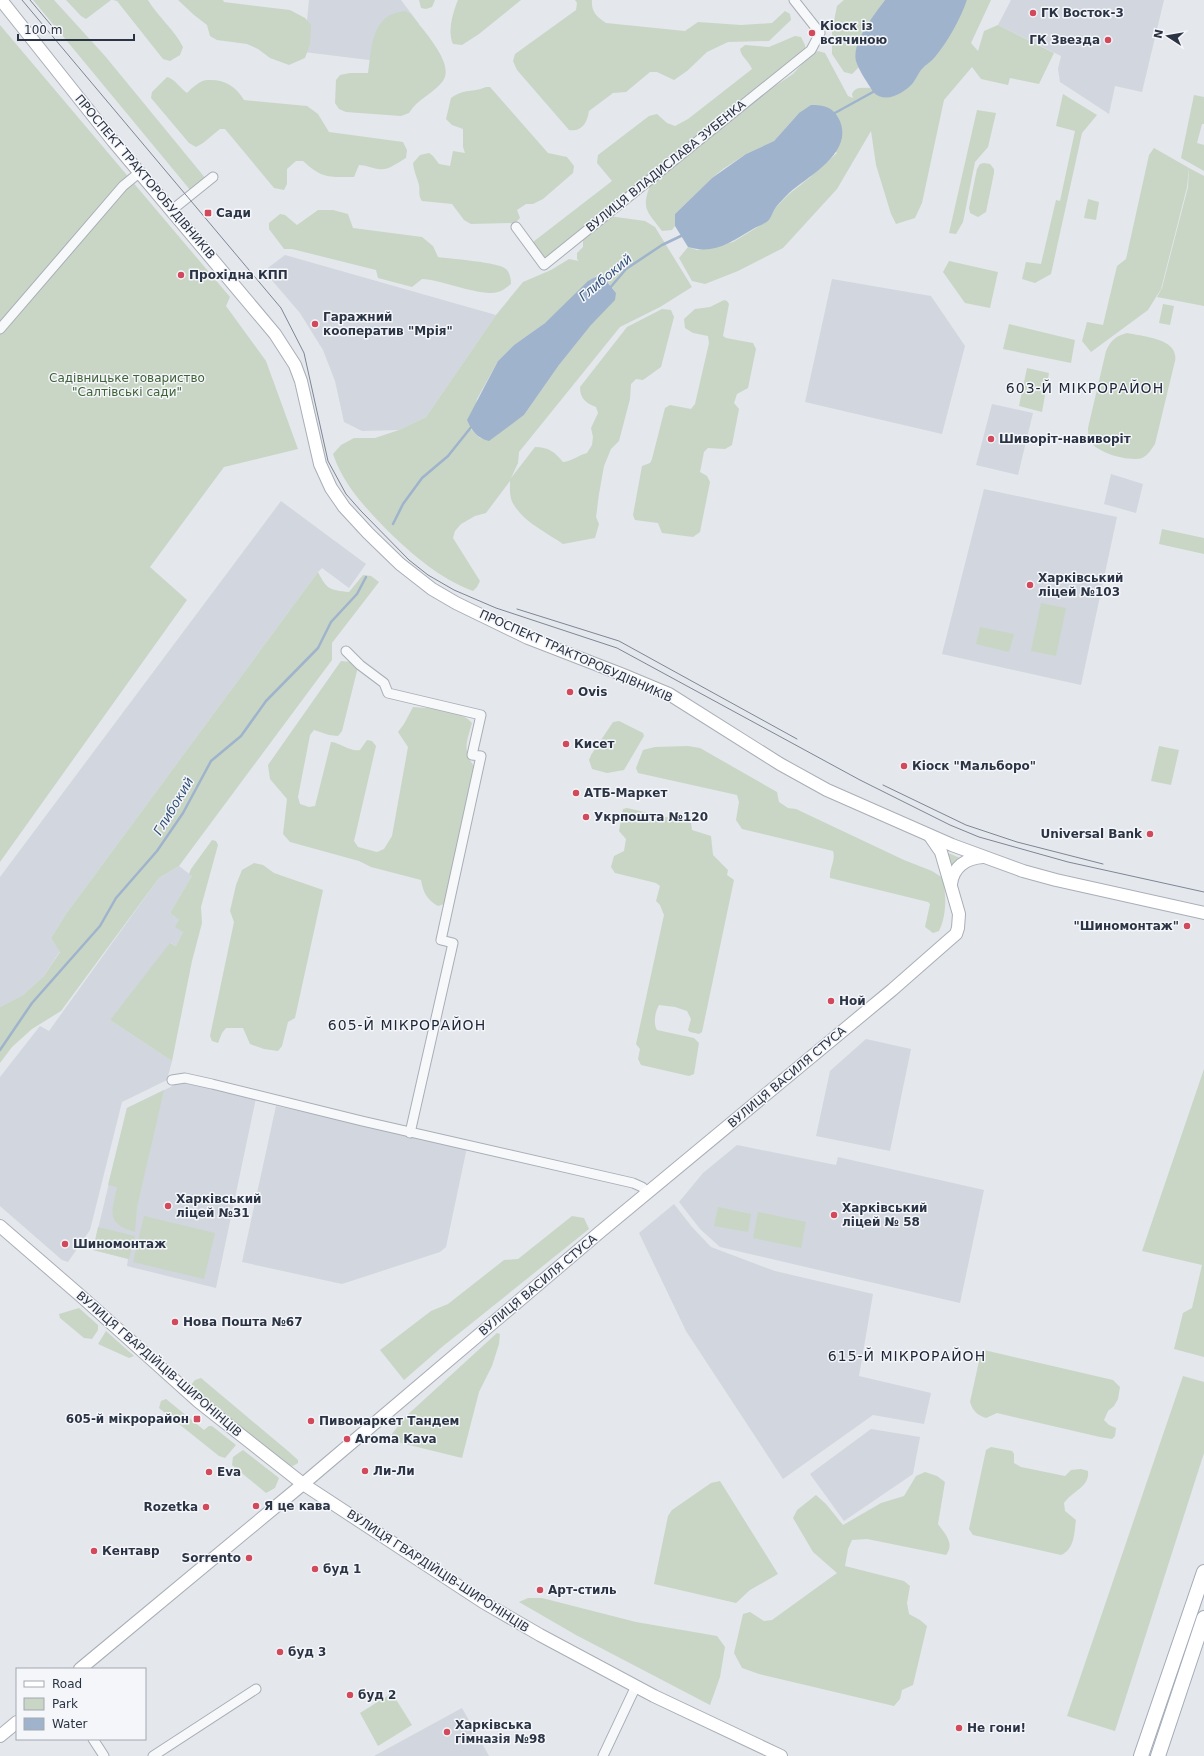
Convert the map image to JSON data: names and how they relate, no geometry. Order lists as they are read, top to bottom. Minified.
{"streets":{"main road":["ПРОСПЕКТ ТРАКТОРОБУДІВНИКІВ","ВУЛИЦЯ ВАСИЛЯ СТУСА","ВУЛИЦЯ ГВАРДІЙЦІВ-ШИРОНІНЦІВ"],"street":["ВУЛИЦЯ ВЛАДИСЛАВА ЗУБЕНКА"]},"crossings":[["ПРОСПЕКТ ТРАКТОРОБУДІВНИКІВ","ВУЛИЦЯ ВАСИЛЯ СТУСА"],["ВУЛИЦЯ ВАСИЛЯ СТУСА","ВУЛИЦЯ ГВАРДІЙЦІВ-ШИРОНІНЦІВ"]],"districts":["603-Й МІКРОРАЙОН","605-Й МІКРОРАЙОН","615-Й МІКРОРАЙОН"],"water":["Глибокий"],"parks":["Садівницьке товариство \"Салтівські сади\""],"places":{"other":["ГК Восток-3","Кіоск із всячиною","ГК Звезда","Прохідна КПП","Гаражний кооператив \"Мрія\"","Шиворіт-навиворіт","Харківський ліцей №103","Ovis","Кисет","Кіоск \"Мальборо\"","АТБ-Маркет","Укрпошта №120","Universal Bank","\"Шиномонтаж\"","Ной","Харківський ліцей №31","Харківський ліцей № 58","Шиномонтаж","Нова Пошта №67","Пивомаркет Тандем","Aroma Kava","Ли-Ли","Eva","Я це кава","Rozetka","Кентавр","Sorrento","буд 1","Арт-стиль","буд 3","буд 2","Не гони!","Харківська гімназія №98"],"transit":["Сади","605-й мікрорайон"]},"legend":["Road","Park","Water"],"scale_bar":"100 m","north":"left"}
